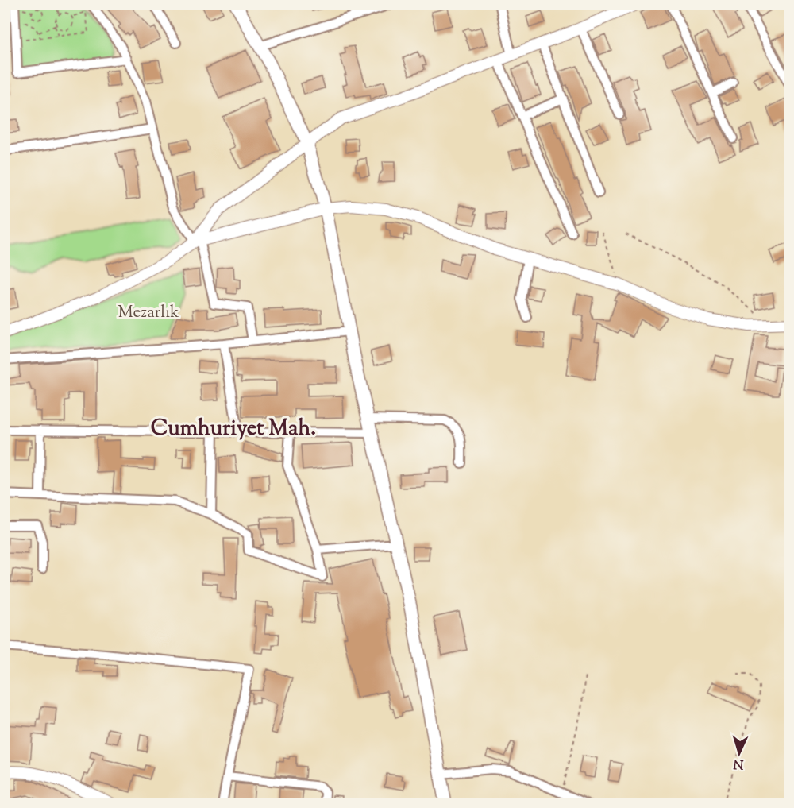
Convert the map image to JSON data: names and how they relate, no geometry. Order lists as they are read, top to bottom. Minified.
{"districts":["Cumhuriyet Mah."],"parks":["Mezarlık"],"north":"bottom"}
